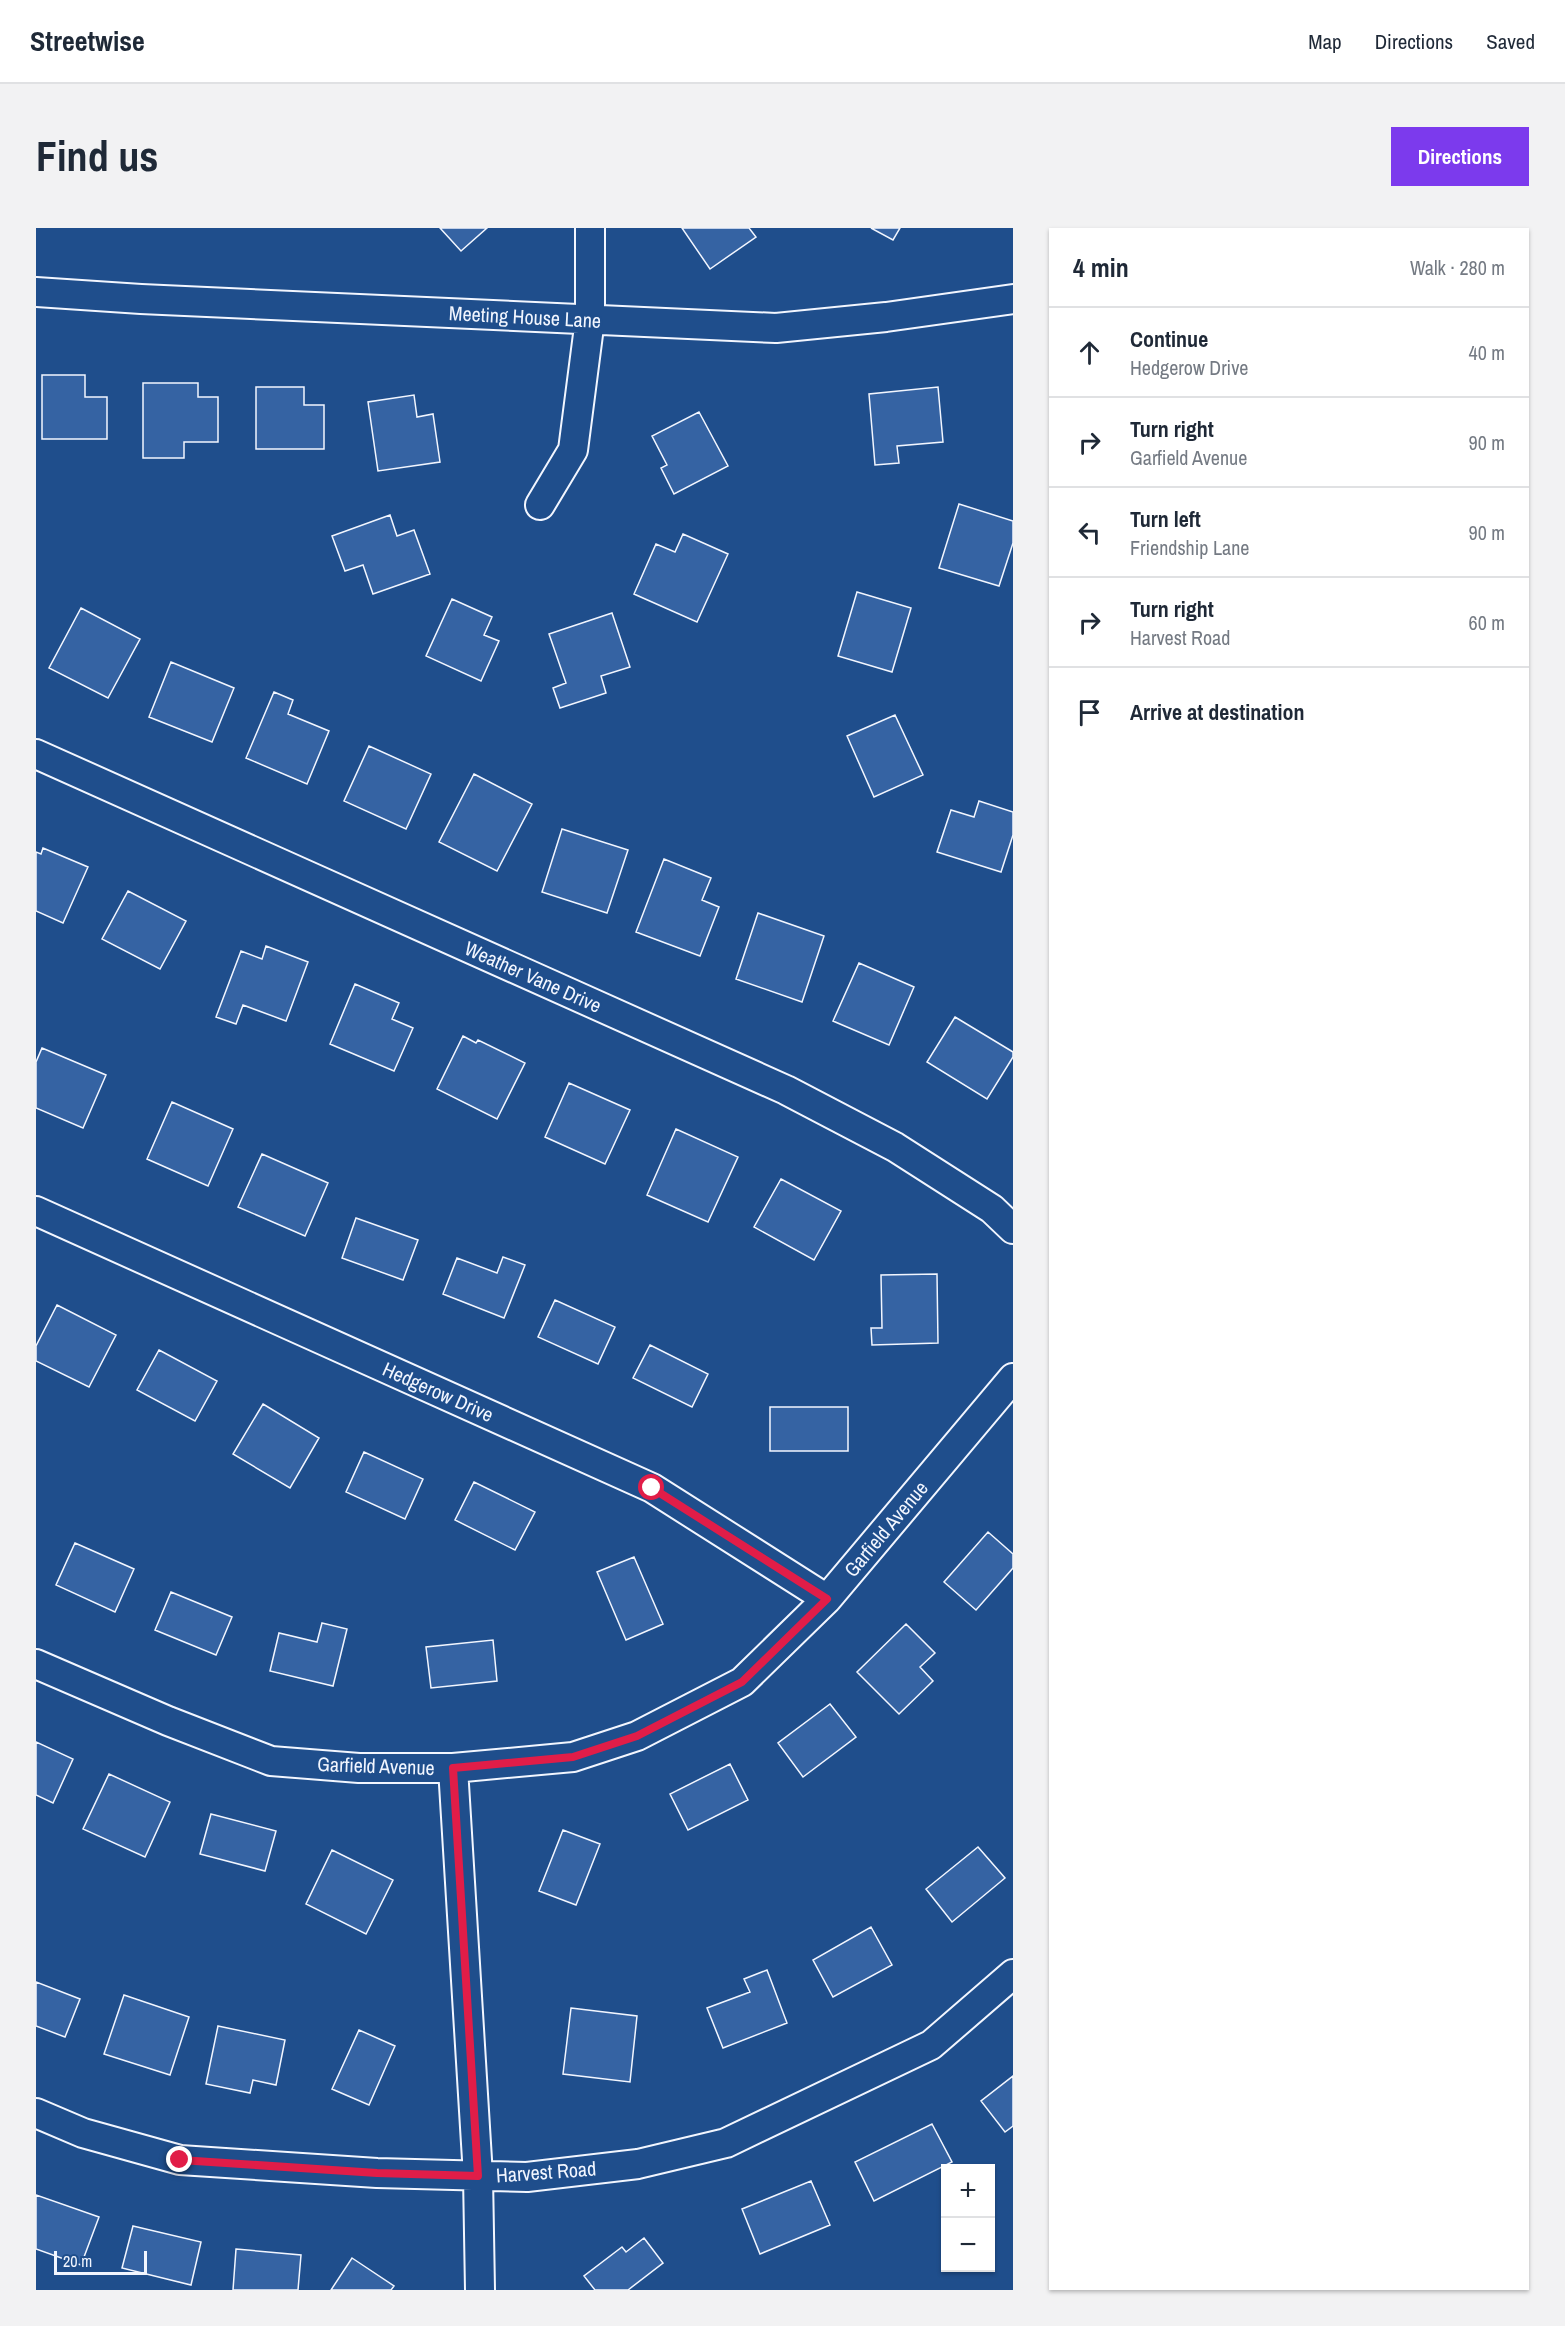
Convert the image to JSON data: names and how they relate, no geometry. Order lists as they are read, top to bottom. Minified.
{"streets":{"street":["Meeting House Lane","Weather Vane Drive","Hedgerow Drive","Garfield Avenue","Harvest Road"]},"crossings":[["Hedgerow Drive","Garfield Avenue"]],"scale_bar":"20 m","page":{"header":"Streetwise","nav":["Map","Directions","Saved"],"buttons":"Directions","title":"Find us","heading":["4 min","Walk · 280 m"],"list":[["Continue","Hedgerow Drive","40 m"],["Turn right","Garfield Avenue","90 m"],["Turn left","Friendship Lane","90 m"],["Turn right","Harvest Road","60 m"],"Arrive at destination"],"map_buttons":["+","−"],"scale":"20 m"}}
